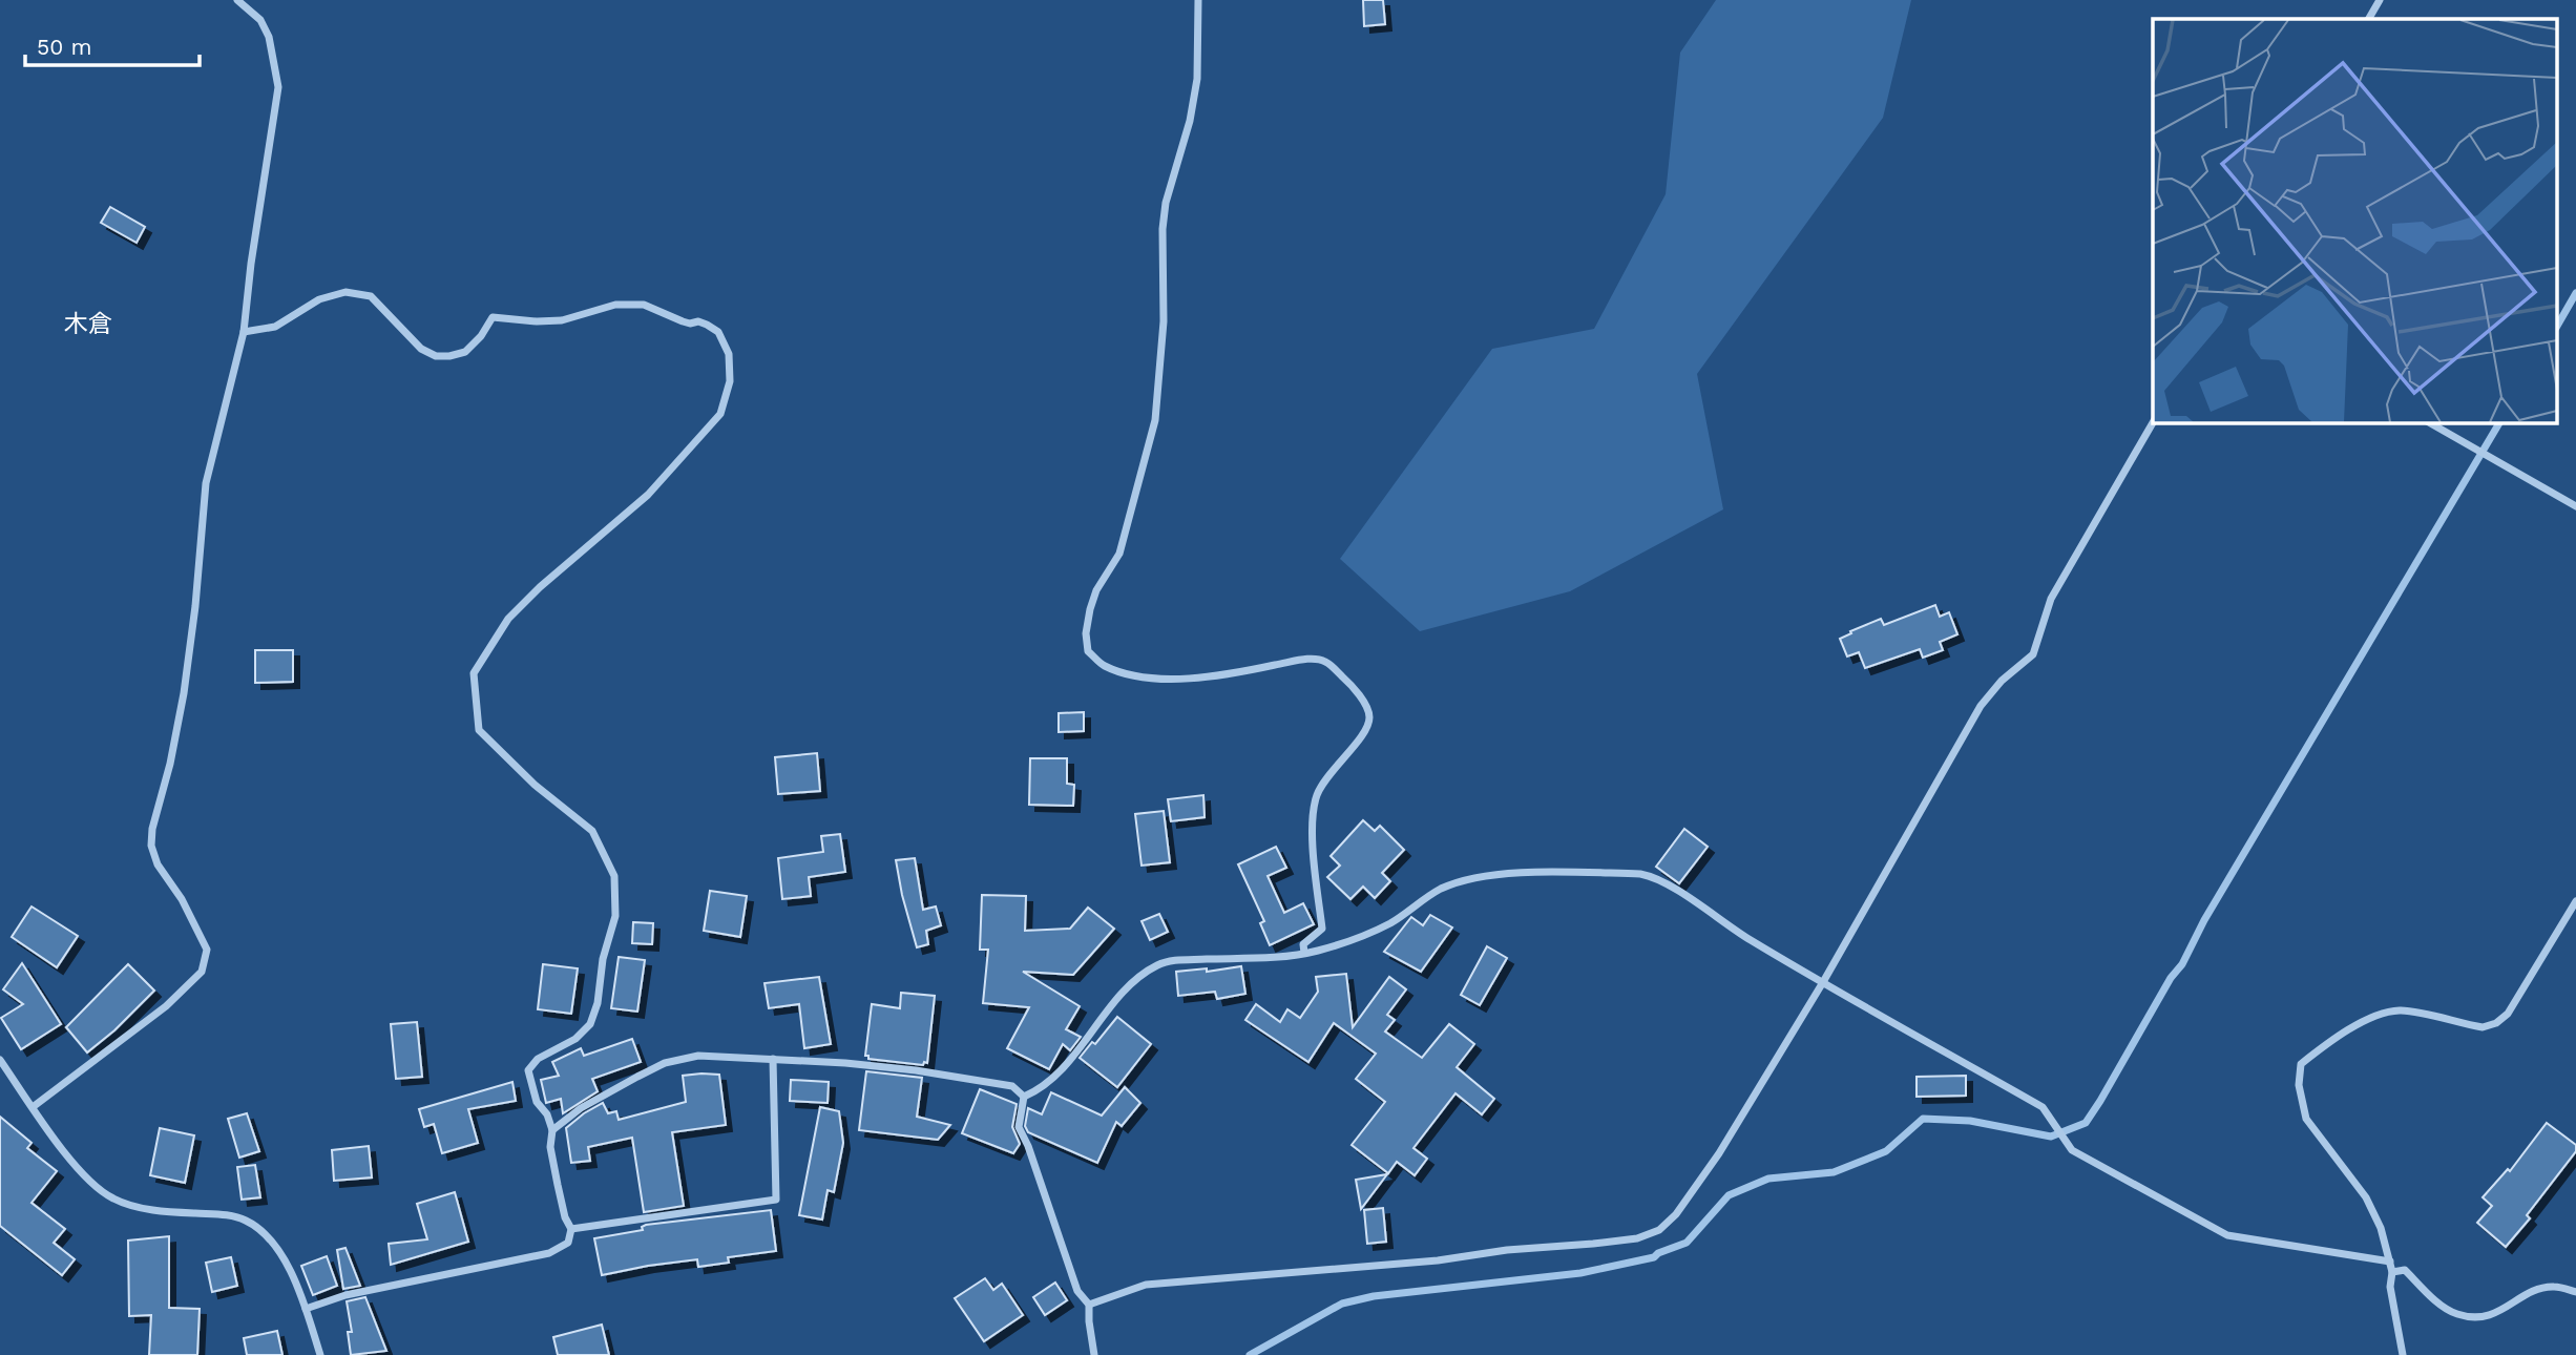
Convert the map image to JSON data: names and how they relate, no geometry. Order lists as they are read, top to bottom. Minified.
{"districts":["木倉"],"scale_bar":"50 m"}
